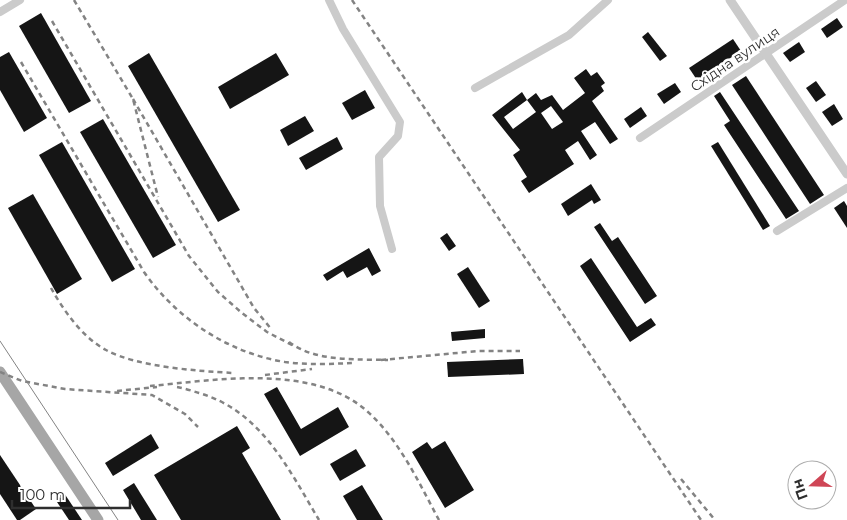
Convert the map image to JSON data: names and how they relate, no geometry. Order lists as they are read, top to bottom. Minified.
{"streets":{"street":["Східна вулиця"]},"scale_bar":"100 m","north":"left"}
